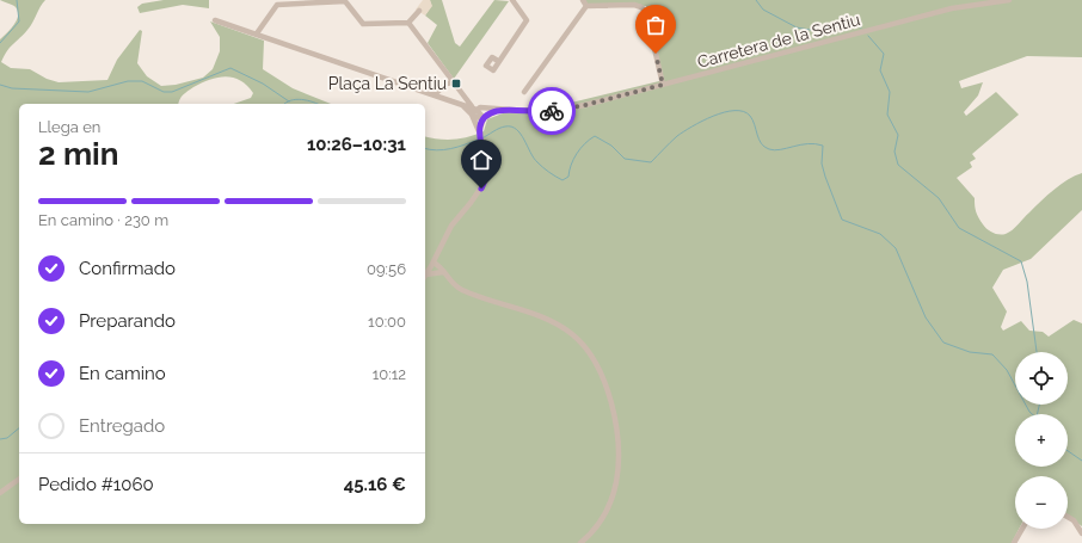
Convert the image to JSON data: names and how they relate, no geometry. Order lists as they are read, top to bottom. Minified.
{"streets":{"street":["Carretera de la Sentiu"]},"places":{"transit":["Plaça La Sentiu"]},"page":{"heading":["2 min","Llega en","10:26–10:31"],"panel":["Pedido #1060","45.16 €"],"bar":"En camino · 230 m","list":[["Confirmado","09:56"],["Preparando","10:00"],["En camino","10:12"],"Entregado"],"map_buttons":["+","−"]}}
